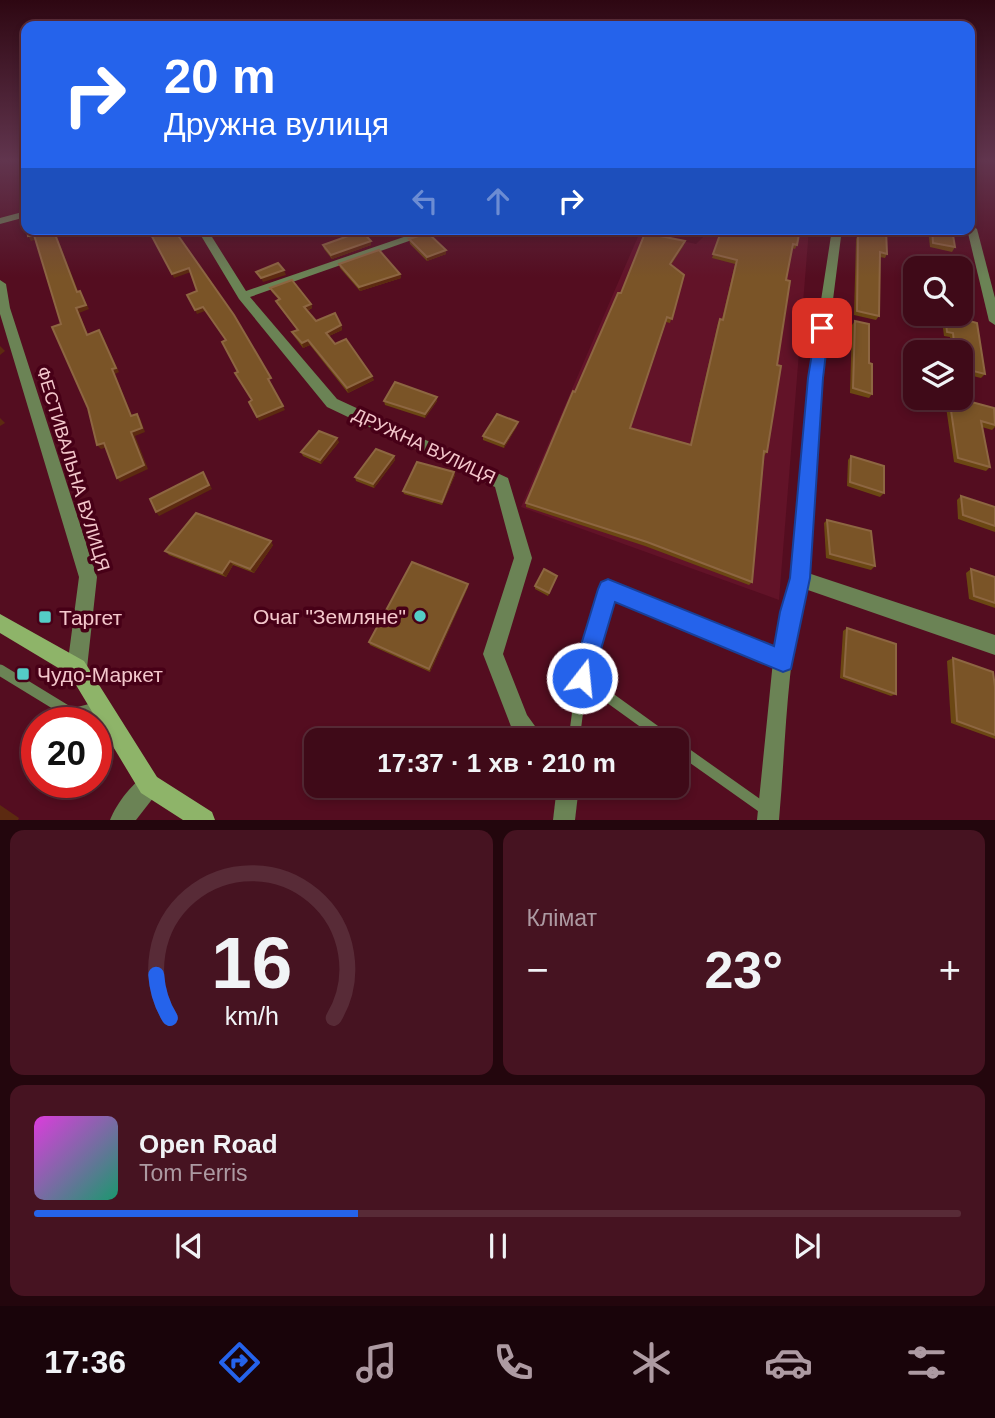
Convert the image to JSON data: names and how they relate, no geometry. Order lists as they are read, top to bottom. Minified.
{"streets":{"street":["ДРУЖНА ВУЛИЦЯ","ФЕСТИВАЛЬНА ВУЛИЦЯ"]},"places":{"other":["Очаг \"Земляне\""],"transit":["Таргет","Чудо-Маркет"]},"page":{"turn":["20 m","Дружна вулиця"],"limit":"20","trip":"17:37 · 1 хв · 210 m","tile":"Клімат","heat":["−","23°","+"],"song":["Open Road","Tom Ferris"],"tabs":"17:36","gauge":["16","km/h"]}}
